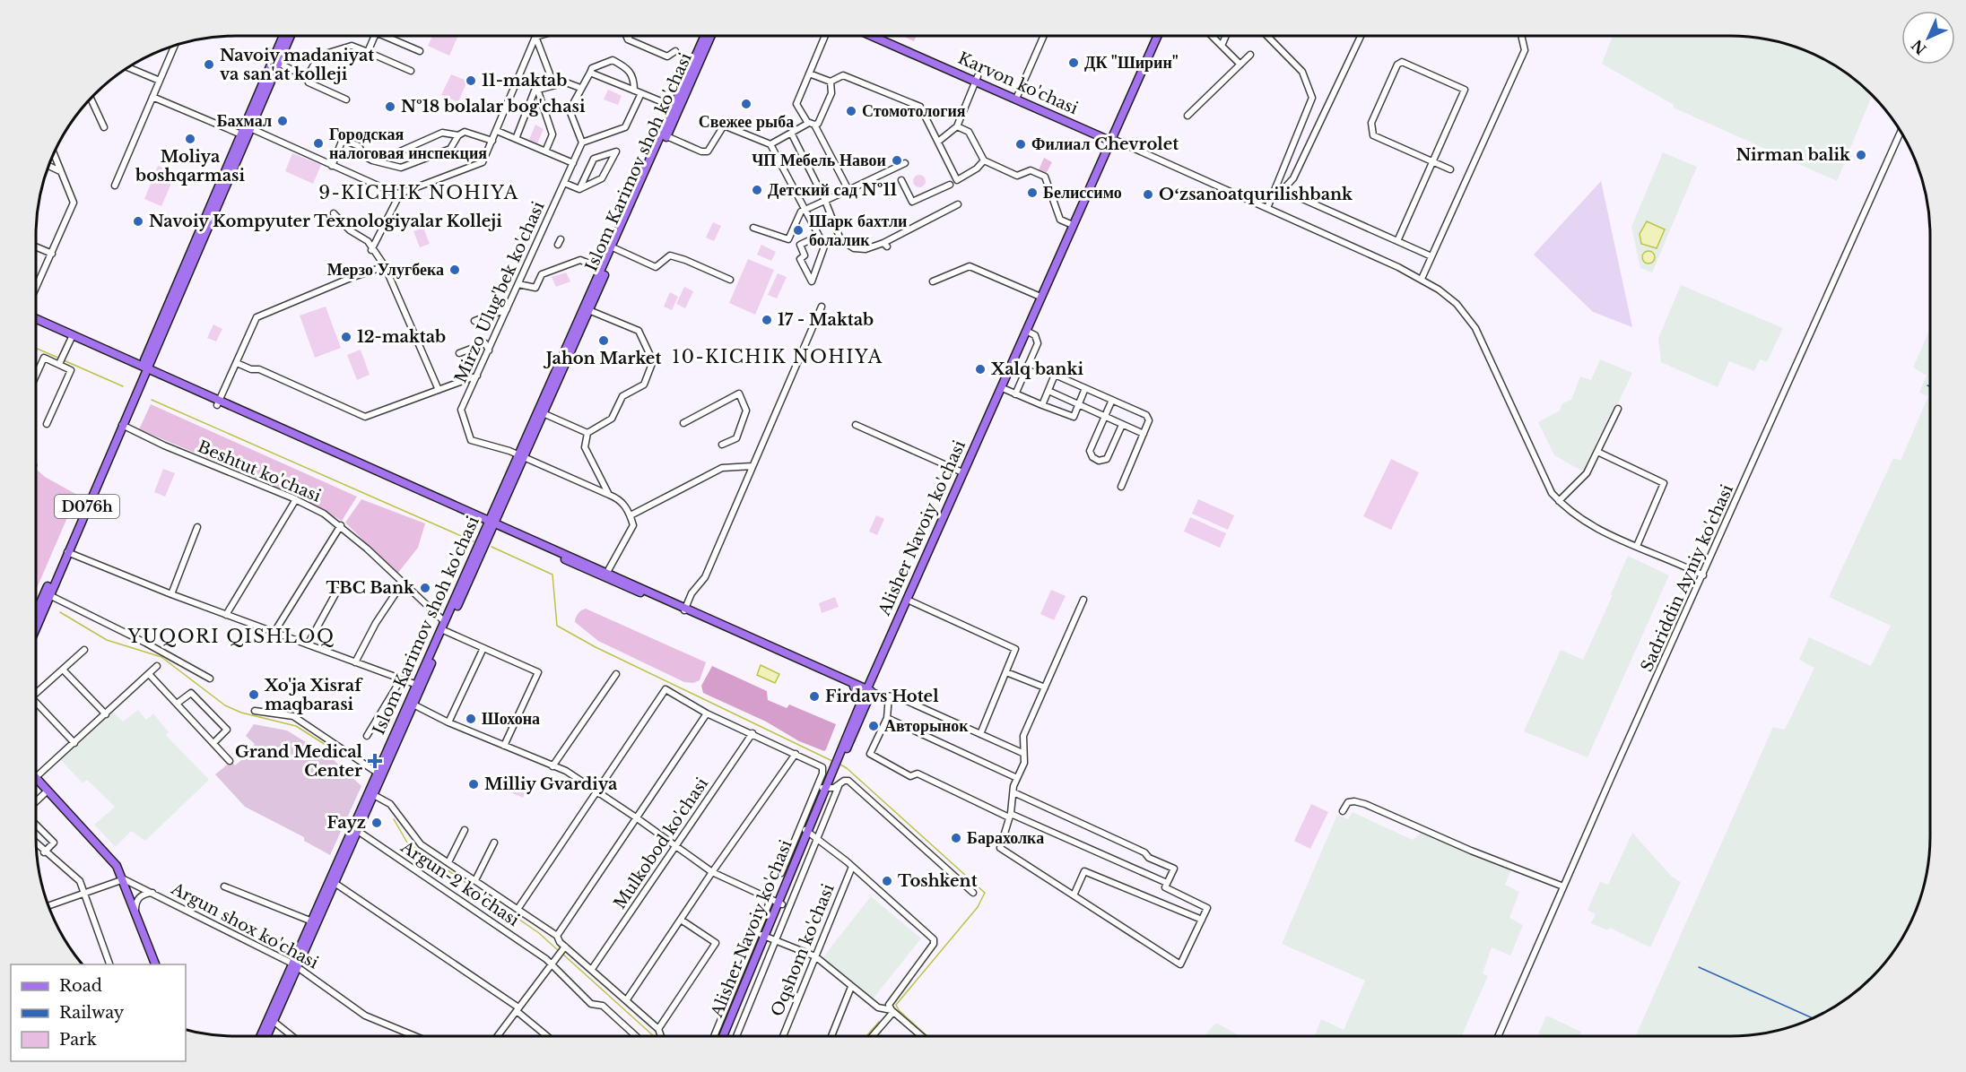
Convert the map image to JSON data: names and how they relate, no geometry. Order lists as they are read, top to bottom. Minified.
{"streets":{"main road":["Karvon ko'chasi","Islom Karimov shoh ko'chasi","D076h","Alisher Navoiy ko'chasi"],"street":["Mirzo Ulug'bek ko'chasi","Beshtut ko'chasi","Sadriddin Ayniy ko'chasi","Mulkobod ko'chasi","Argun-2 ko'chasi","Argun shox ko'chasi","Oqshom ko'chasi"]},"crossings":[["Karvon ko'chasi","Alisher Navoiy ko'chasi"],["Islom Karimov shoh ko'chasi","Mirzo Ulug'bek ko'chasi"],["Islom Karimov shoh ko'chasi","Beshtut ko'chasi"],["Islom Karimov shoh ko'chasi","Argun-2 ko'chasi"],["Islom Karimov shoh ko'chasi","Argun shox ko'chasi"],["Beshtut ko'chasi","D076h"]],"districts":["9-KICHIK NOHIYA","10-KICHIK NOHIYA","YUQORI QISHLOQ"],"places":{"other":["ДК \"Ширин\"","Navoiy madaniyat va san'at kolleji","11-maktab","Свежее рыба","№18 bolalar bog'chasi","Стомотология","Бахмал","Moliya boshqarmasi","Городская налоговая инспекция","Филиал Chevrolet","Nirman balik","ЧП Мебель Навои","Детский сад №11","Белиссимо","Oʻzsanoatqurilishbank","Navoiy Kompyuter Texnologiyalar Kolleji","Шарк бахтли болалик","Мерзо Улугбека","17 - Maktab","12-maktab","Jahon Market","Xalq banki","TBC Bank","Xo'ja Xisraf maqbarasi","Firdavs Hotel","Шохона","Авторынок","Milliy Gvardiya","Fayz","Барахолка","Toshkent"],"health":["Grand Medical Center"]},"legend":["Road","Railway","Park"],"north":"bottom left"}
